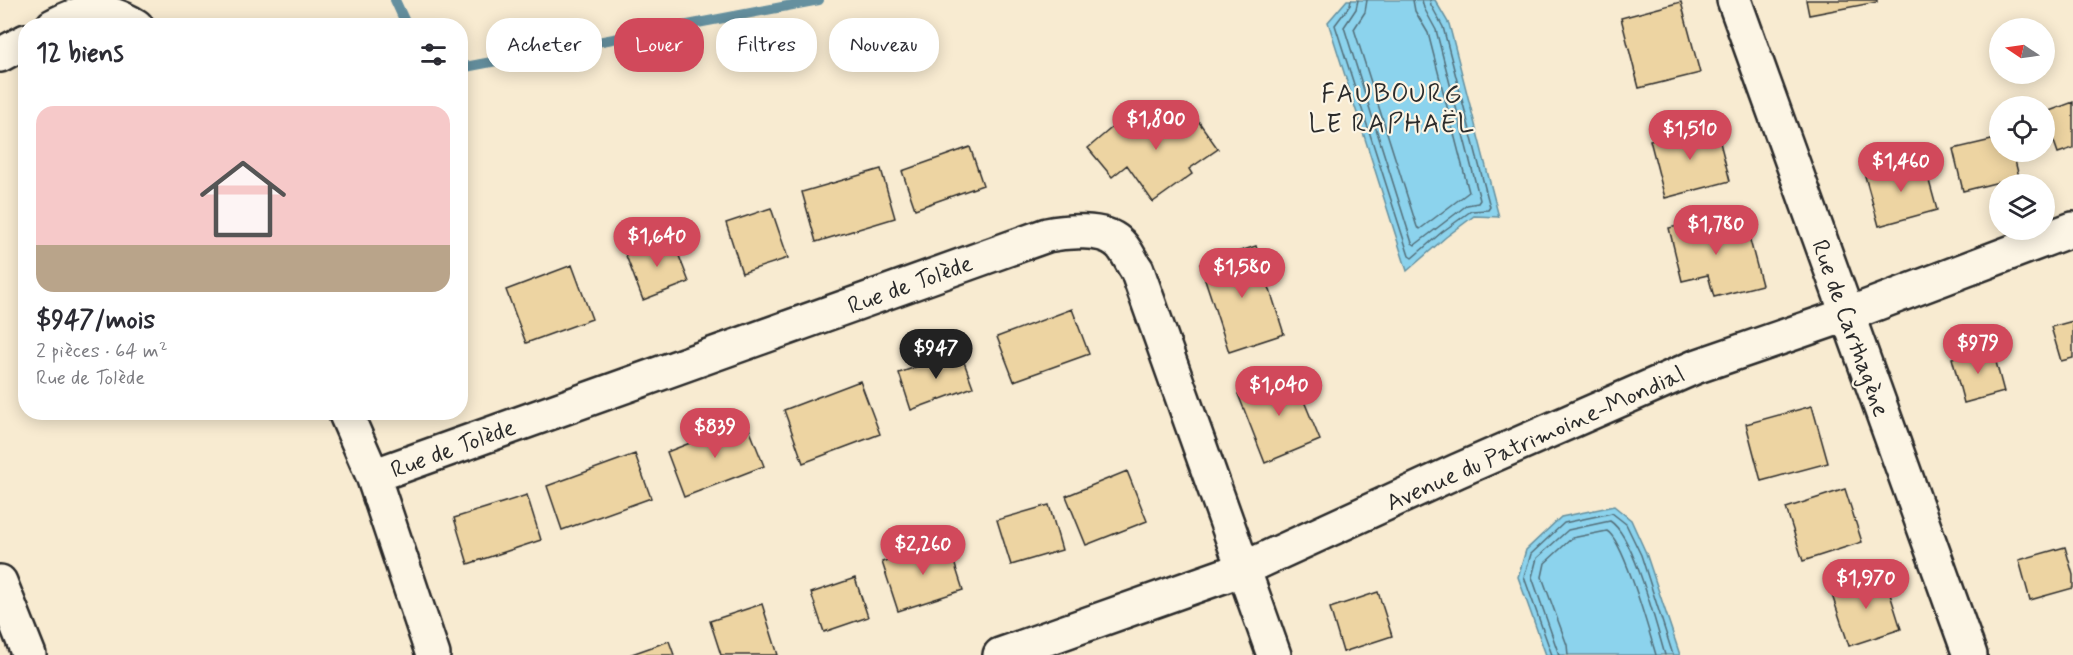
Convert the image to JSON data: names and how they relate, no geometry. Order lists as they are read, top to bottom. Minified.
{"streets":{"street":["Rue de Tolède","Rue de Carthagène","Avenue du Patrimoine-Mondial"]},"crossings":[["Rue de Tolède","Avenue du Patrimoine-Mondial"],["Rue de Carthagène","Avenue du Patrimoine-Mondial"]],"districts":["FAUBOURG LE RAPHAËL"],"north":"left","page":{"chip":["Acheter","Louer","Filtres","Nouveau"],"heading":"12 biens","list":[{"name":"$947/mois","note":"2 pièces · 64 m² · Rue de Tolède"}],"price":["$1,800","$1,510","$1,460","$1,780","$1,640","$1,580","$979","$947","$1,040","$839","$2,260","$1,970"]}}
